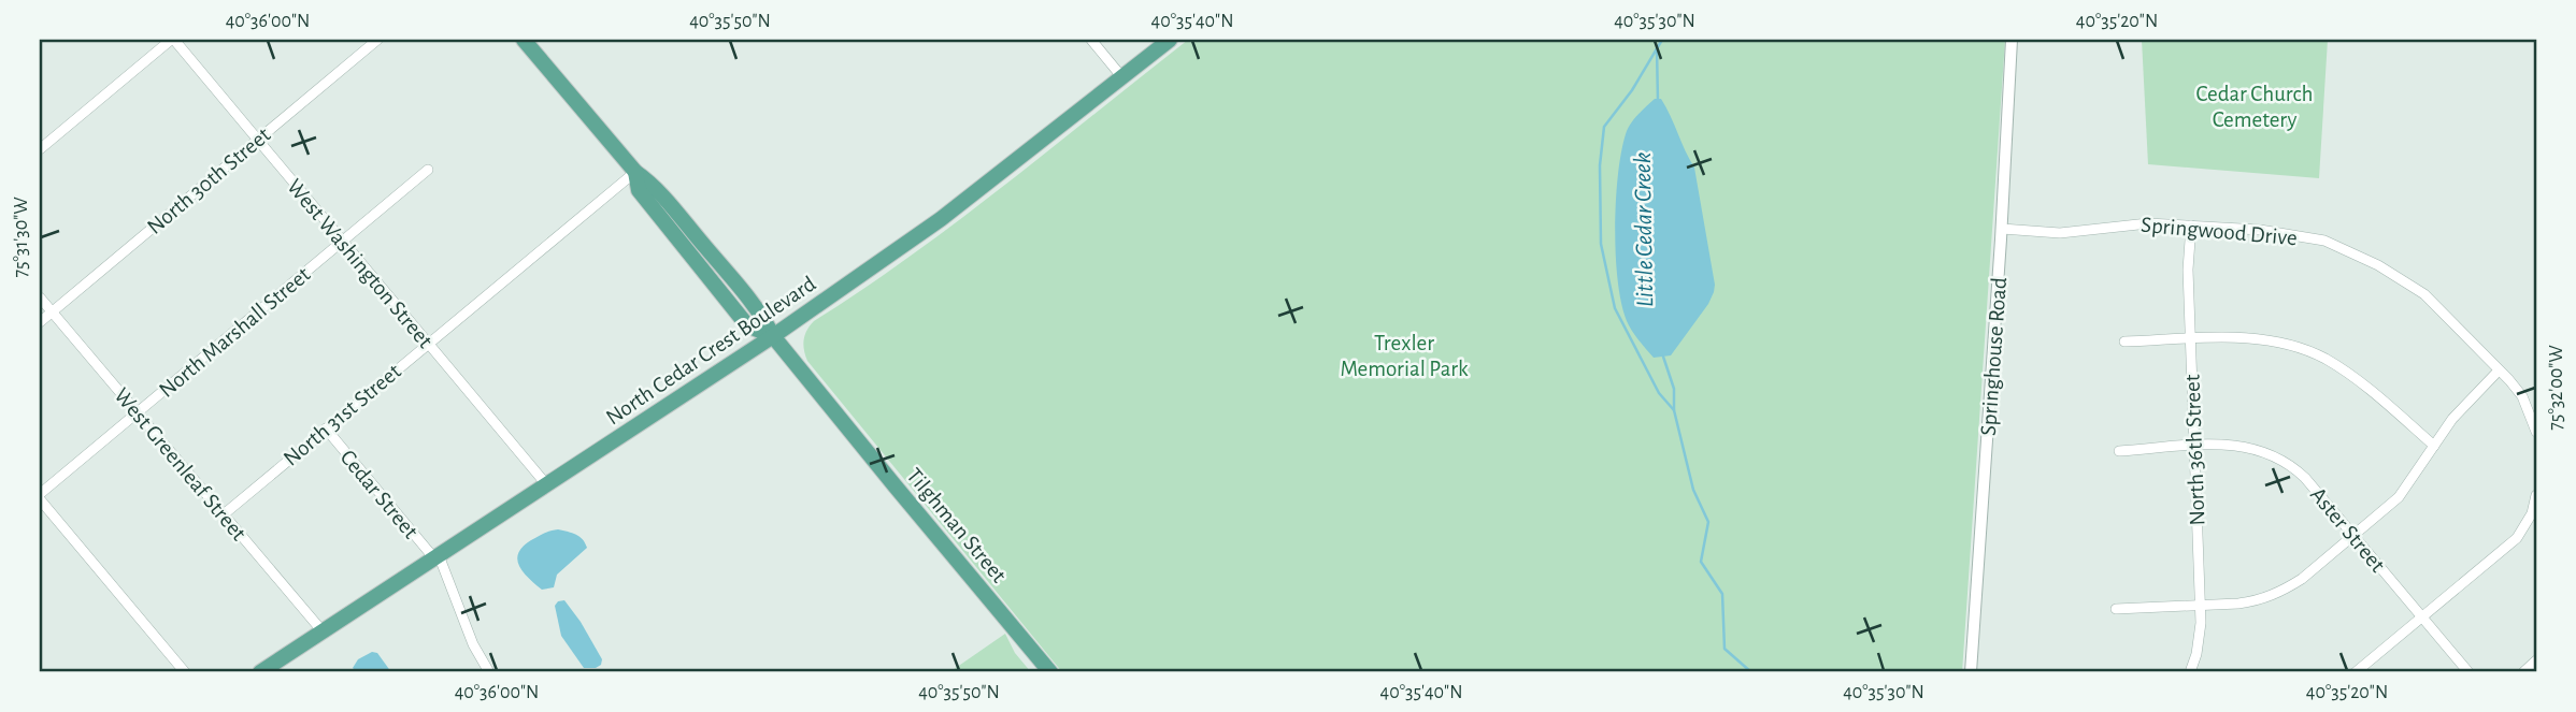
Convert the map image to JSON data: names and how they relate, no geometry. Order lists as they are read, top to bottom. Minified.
{"streets":{"main road":["North Cedar Crest Boulevard","Tilghman Street"],"street":["North 30th Street","Springwood Drive","West Washington Street","North Marshall Street","Springhouse Road","North 31st Street","North 36th Street","West Greenleaf Street","Cedar Street","Aster Street"]},"crossings":[["North 30th Street","West Washington Street"],["North 30th Street","West Greenleaf Street"],["Springwood Drive","Springhouse Road"],["Springwood Drive","North 36th Street"],["West Washington Street","North Marshall Street"],["West Washington Street","North Cedar Crest Boulevard"],["West Washington Street","North 31st Street"],["North Marshall Street","West Greenleaf Street"],["North Cedar Crest Boulevard","West Greenleaf Street"],["North Cedar Crest Boulevard","Cedar Street"],["North Cedar Crest Boulevard","Tilghman Street"],["North 31st Street","West Greenleaf Street"],["North 31st Street","Cedar Street"],["North 31st Street","Tilghman Street"],["North 36th Street","Aster Street"]],"water":["Little Cedar Creek"],"parks":["Cedar Church Cemetery","Trexler Memorial Park"],"coordinates":["40°36'00\"N","40°35'50\"N","40°35'40\"N","40°35'30\"N","40°35'20\"N","75°31'30\"W","75°32'00\"W"]}
